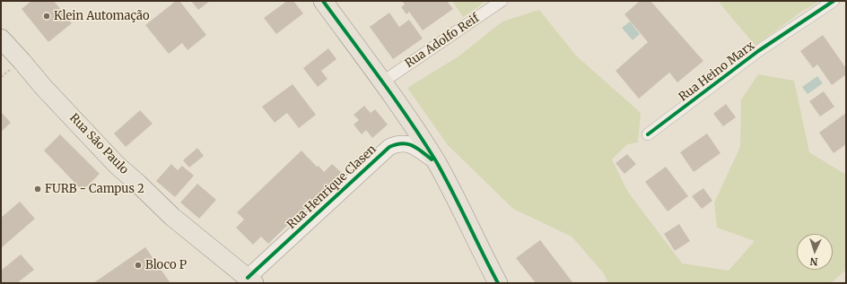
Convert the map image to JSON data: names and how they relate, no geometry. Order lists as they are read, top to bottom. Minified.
{"streets":{"main road":["Rua São Paulo"],"street":["Rua Adolfo Reif","Rua Heino Marx","Rua Henrique Clasen"]},"crossings":[["Rua São Paulo","Rua Henrique Clasen"]],"places":["Klein Automação","FURB - Campus 2","Bloco P"],"north":"bottom"}
